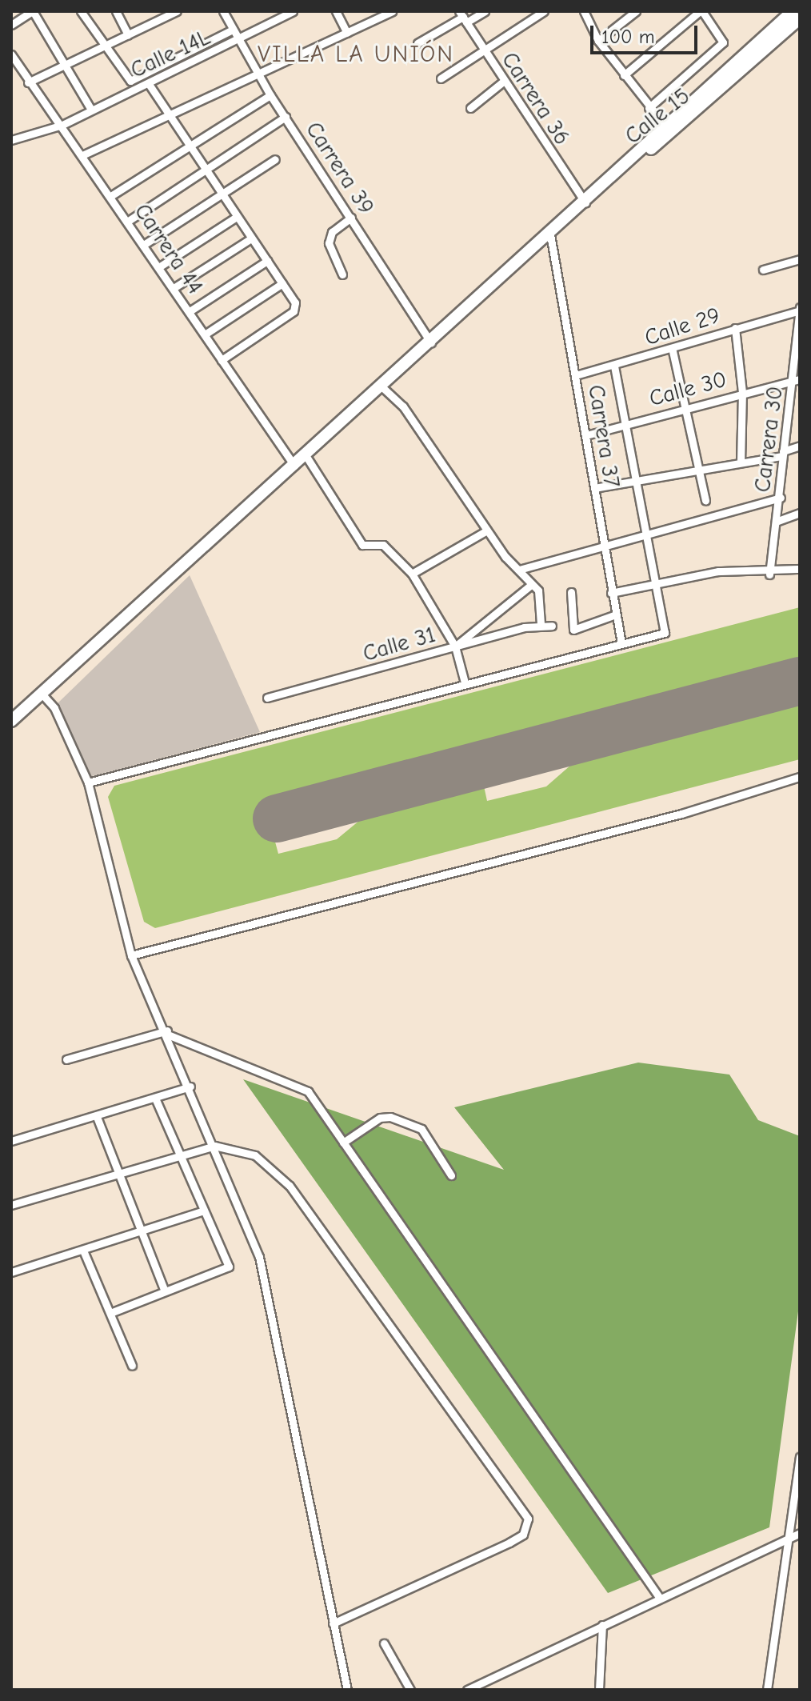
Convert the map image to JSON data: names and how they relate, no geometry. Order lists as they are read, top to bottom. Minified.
{"streets":{"highway":["Calle 15"],"street":["Calle 14L","Carrera 36","Carrera 39","Carrera 44","Calle 29","Calle 30","Carrera 37","Carrera 30","Calle 31"]},"crossings":[["Calle 14L","Carrera 39"],["Calle 14L","Carrera 44"],["Carrera 36","Calle 15"],["Calle 15","Carrera 39"],["Calle 15","Carrera 44"],["Calle 15","Carrera 37"],["Calle 29","Carrera 37"],["Calle 29","Carrera 30"],["Calle 30","Carrera 37"],["Calle 30","Carrera 30"]],"districts":["VILLA LA UNIÓN"],"scale_bar":"100 m"}
